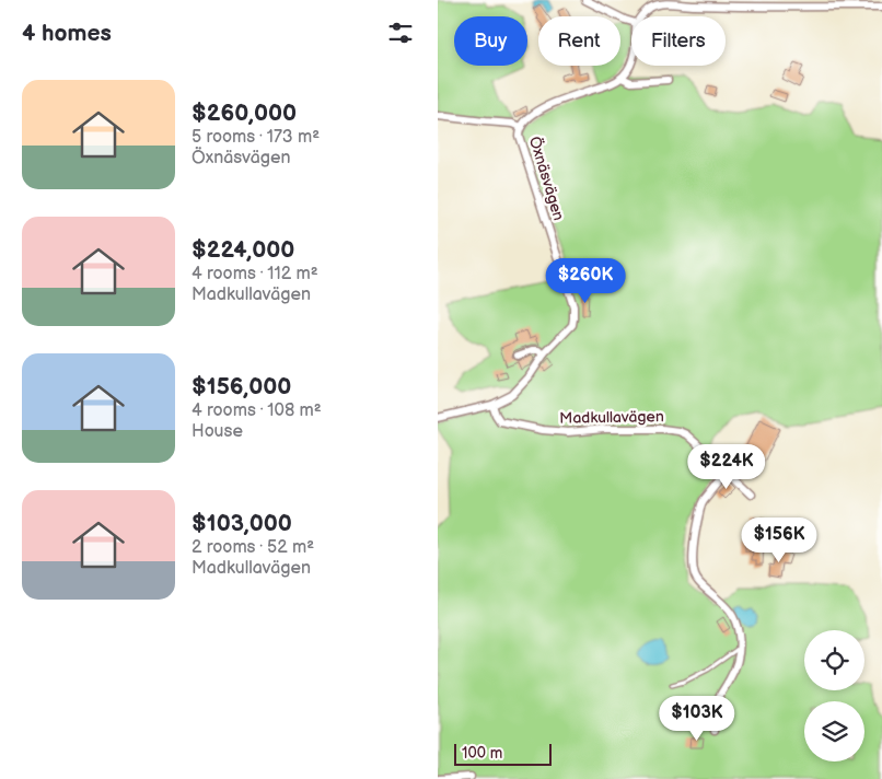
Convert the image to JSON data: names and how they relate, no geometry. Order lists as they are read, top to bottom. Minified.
{"streets":{"street":["Öxnäsvägen","Madkullavägen"]},"crossings":[["Öxnäsvägen","Madkullavägen"]],"scale_bar":"100 m","page":{"heading":"4 homes","chip":["Buy","Rent","Filters"],"list":[{"name":"$260,000","note":"5 rooms · 173 m² · Öxnäsvägen"},{"name":"$224,000","note":"4 rooms · 112 m² · Madkullavägen"},{"name":"$156,000","note":"4 rooms · 108 m² · House"},{"name":"$103,000","note":"2 rooms · 52 m² · Madkullavägen"}],"price":["$260K","$224K","$156K","$103K"],"scale":"100 m"}}
